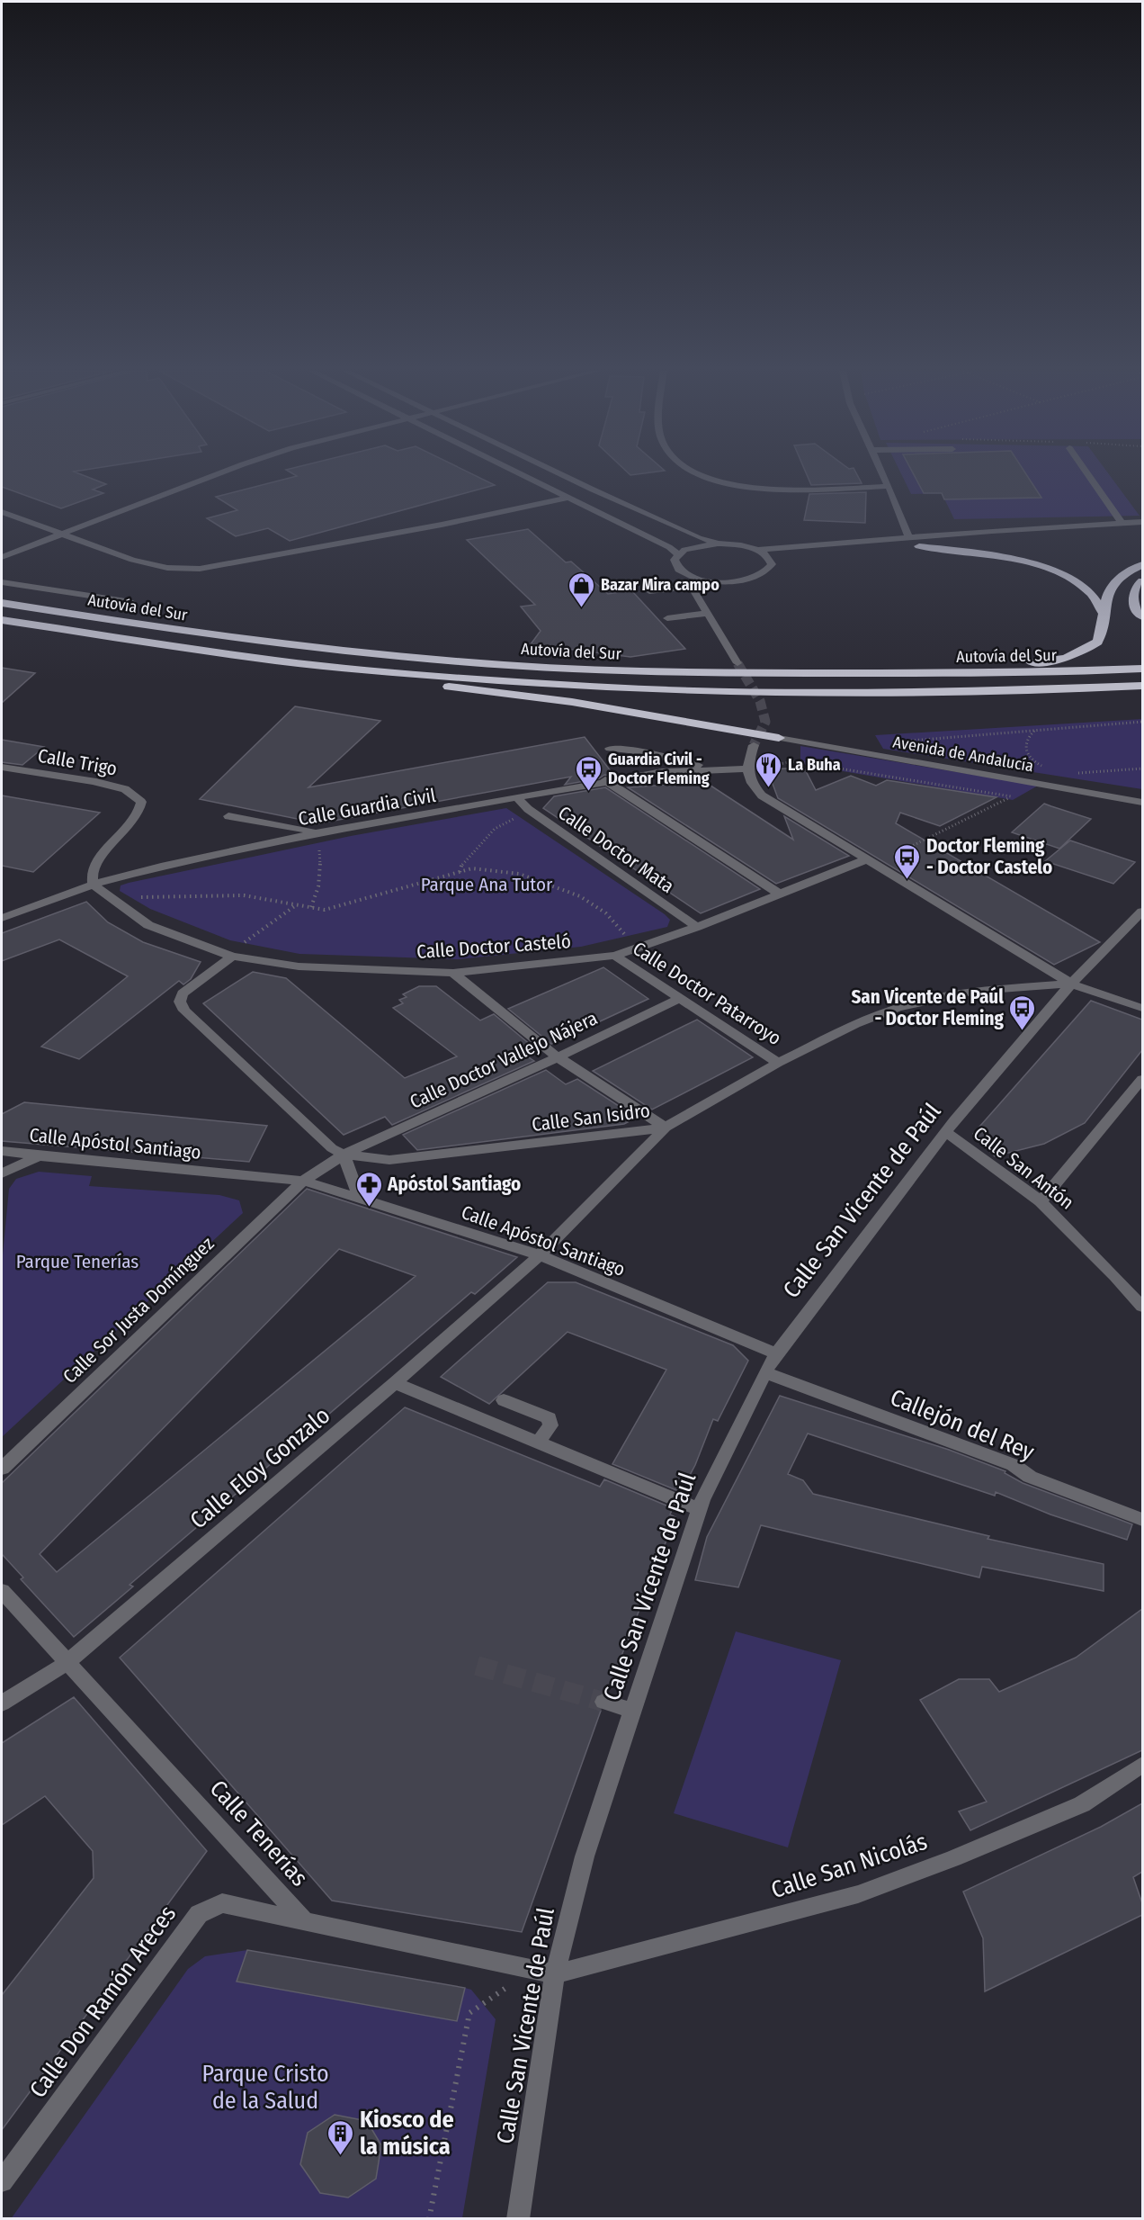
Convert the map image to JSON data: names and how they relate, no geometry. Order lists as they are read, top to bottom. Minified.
{"streets":{"highway":["Autovía del Sur"],"street":["Avenida de Andalucía","Calle Trigo","Calle Guardia Civil","Calle Doctor Mata","Calle Doctor Casteló","Calle Doctor Patarroyo","Calle Doctor Vallejo Nájera","Calle San Isidro","Calle Apóstol Santiago","Calle San Antón","Calle San Vicente de Paúl","Calle Sor Justa Domínguez","Callejón del Rey","Calle Eloy Gonzalo","Calle Tenerías","Calle San Nicolás","Calle Don Ramón Areces"]},"crossings":[["Calle Trigo","Calle Guardia Civil"],["Calle Trigo","Calle Doctor Casteló"],["Calle Guardia Civil","Calle Doctor Mata"],["Calle Guardia Civil","Calle Doctor Casteló"],["Calle Doctor Mata","Calle Doctor Casteló"],["Calle Doctor Casteló","Calle Doctor Patarroyo"],["Calle Doctor Patarroyo","Calle Doctor Vallejo Nájera"],["Calle Doctor Patarroyo","Calle San Isidro"],["Calle Doctor Vallejo Nájera","Calle San Isidro"],["Calle Doctor Vallejo Nájera","Calle Apóstol Santiago"],["Calle Doctor Vallejo Nájera","Calle Sor Justa Domínguez"],["Calle San Isidro","Calle San Vicente de Paúl"],["Calle San Isidro","Calle Eloy Gonzalo"],["Calle Apóstol Santiago","Calle San Vicente de Paúl"],["Calle Apóstol Santiago","Calle Sor Justa Domínguez"],["Calle Apóstol Santiago","Calle Eloy Gonzalo"],["Calle San Antón","Calle San Vicente de Paúl"],["Calle San Vicente de Paúl","Callejón del Rey"],["Calle San Vicente de Paúl","Calle San Nicolás"],["Calle Eloy Gonzalo","Calle Tenerías"],["Calle Tenerías","Calle Don Ramón Areces"]],"parks":["Parque Ana Tutor","Parque Tenerías","Parque Cristo de la Salud"],"places":{"shop":["Bazar Mira campo"],"restaurant":["La Buha"],"bus stop":["Guardia Civil - Doctor Fleming","Doctor Fleming - Doctor Castelo","San Vicente de Paúl - Doctor Fleming"],"pharmacy":["Apóstol Santiago"],"building":["Kiosco de la música"]}}
